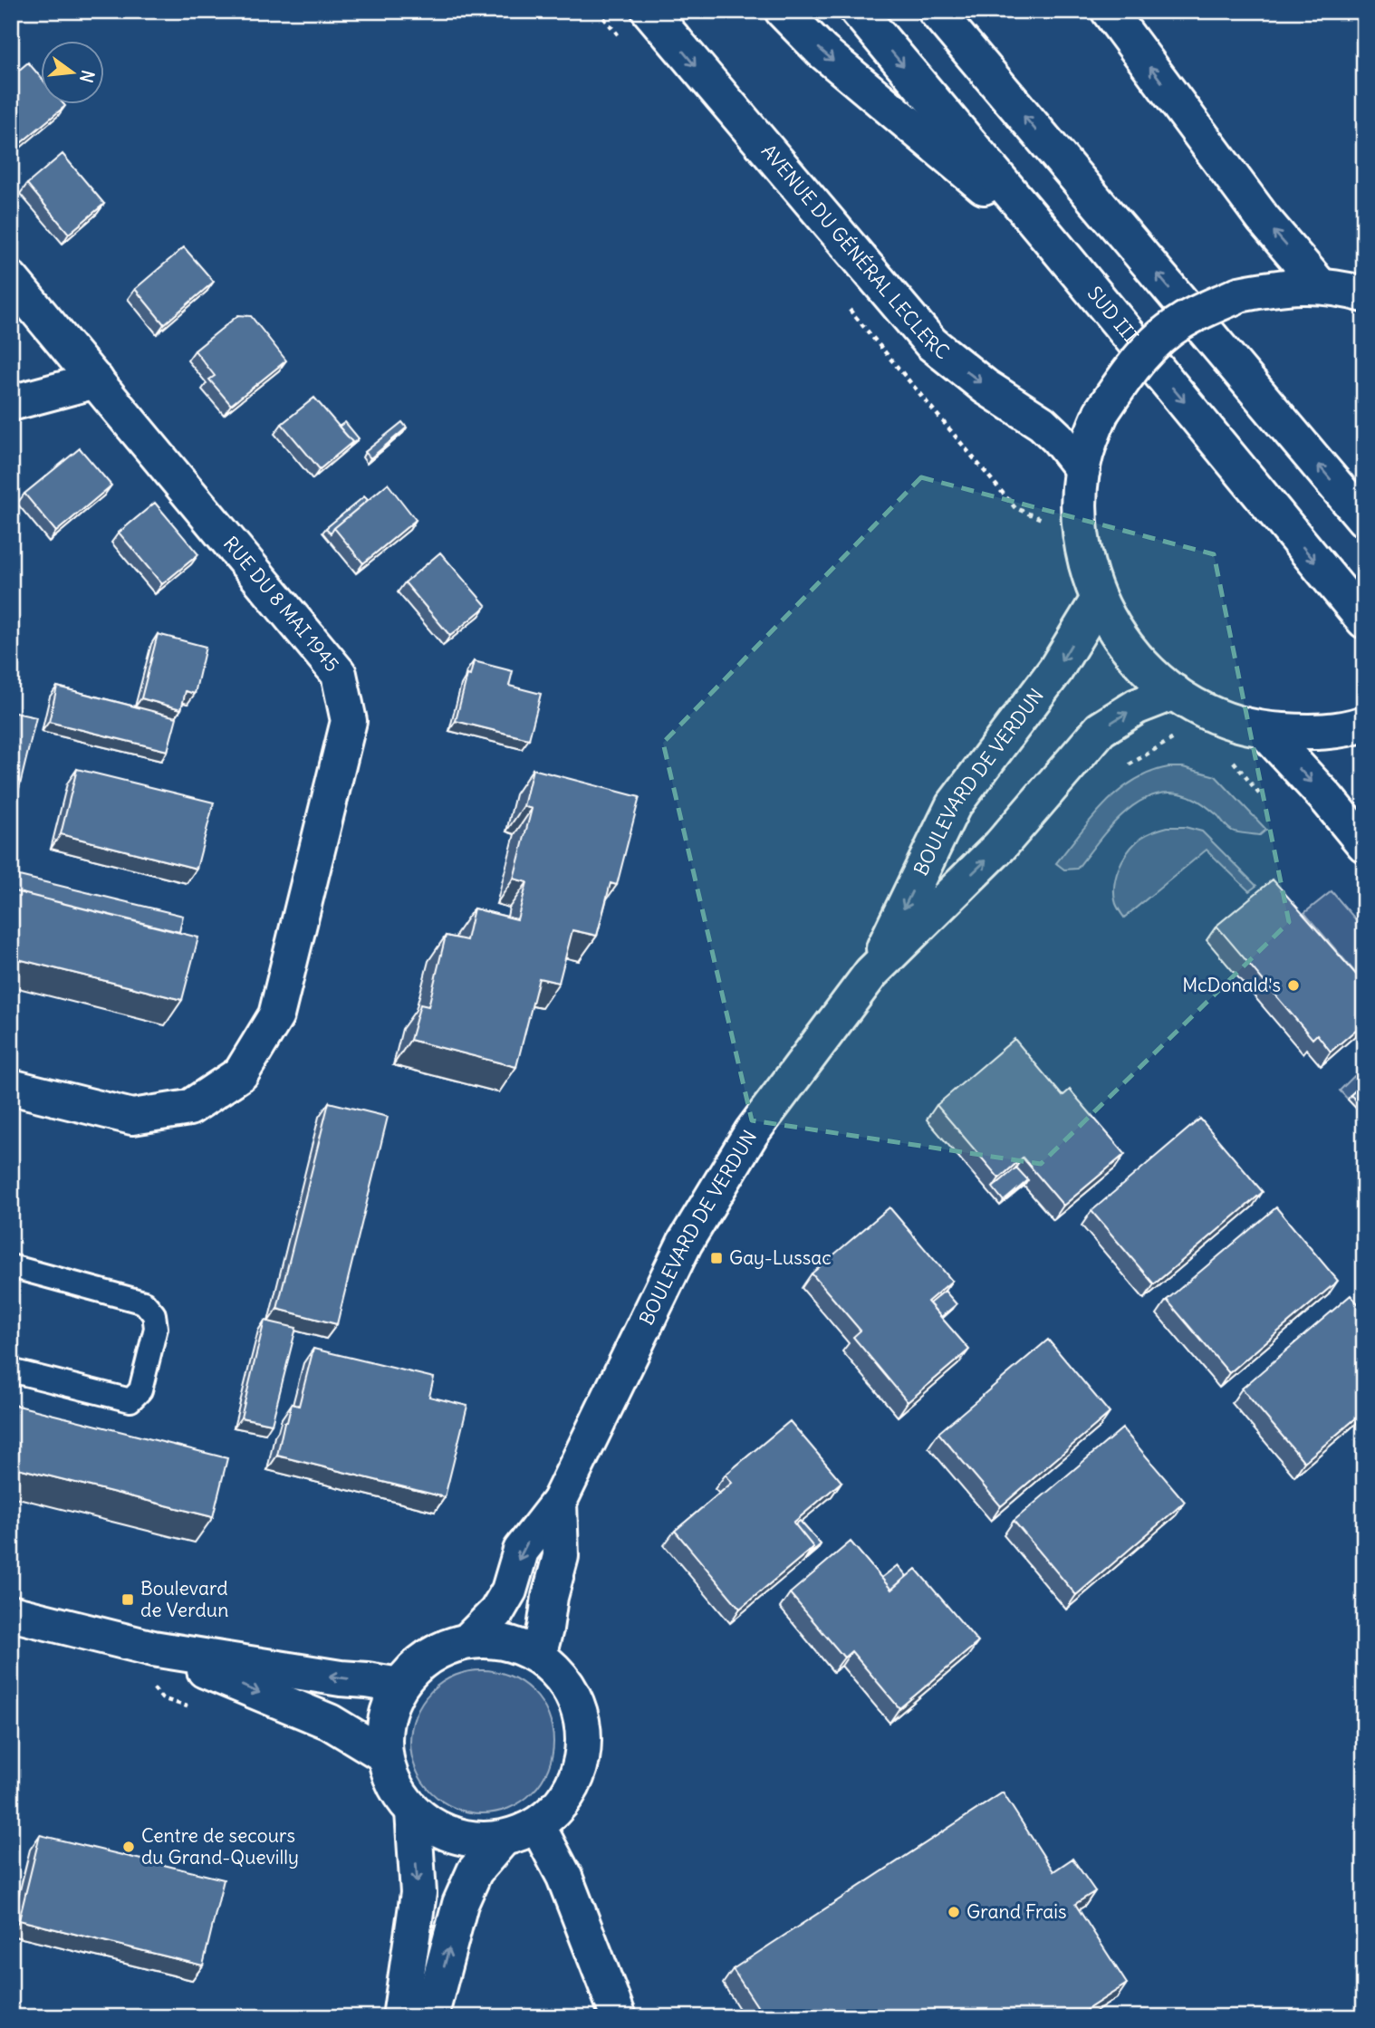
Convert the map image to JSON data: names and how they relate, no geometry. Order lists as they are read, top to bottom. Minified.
{"streets":{"main road":["AVENUE DU GÉNÉRAL LECLERC","SUD III","RUE DU 8 MAI 1945","BOULEVARD DE VERDUN"]},"places":{"other":["McDonald's","Centre de secours du Grand-Quevilly","Grand Frais"],"transit":["Gay-Lussac","Boulevard de Verdun"]},"north":"right"}
